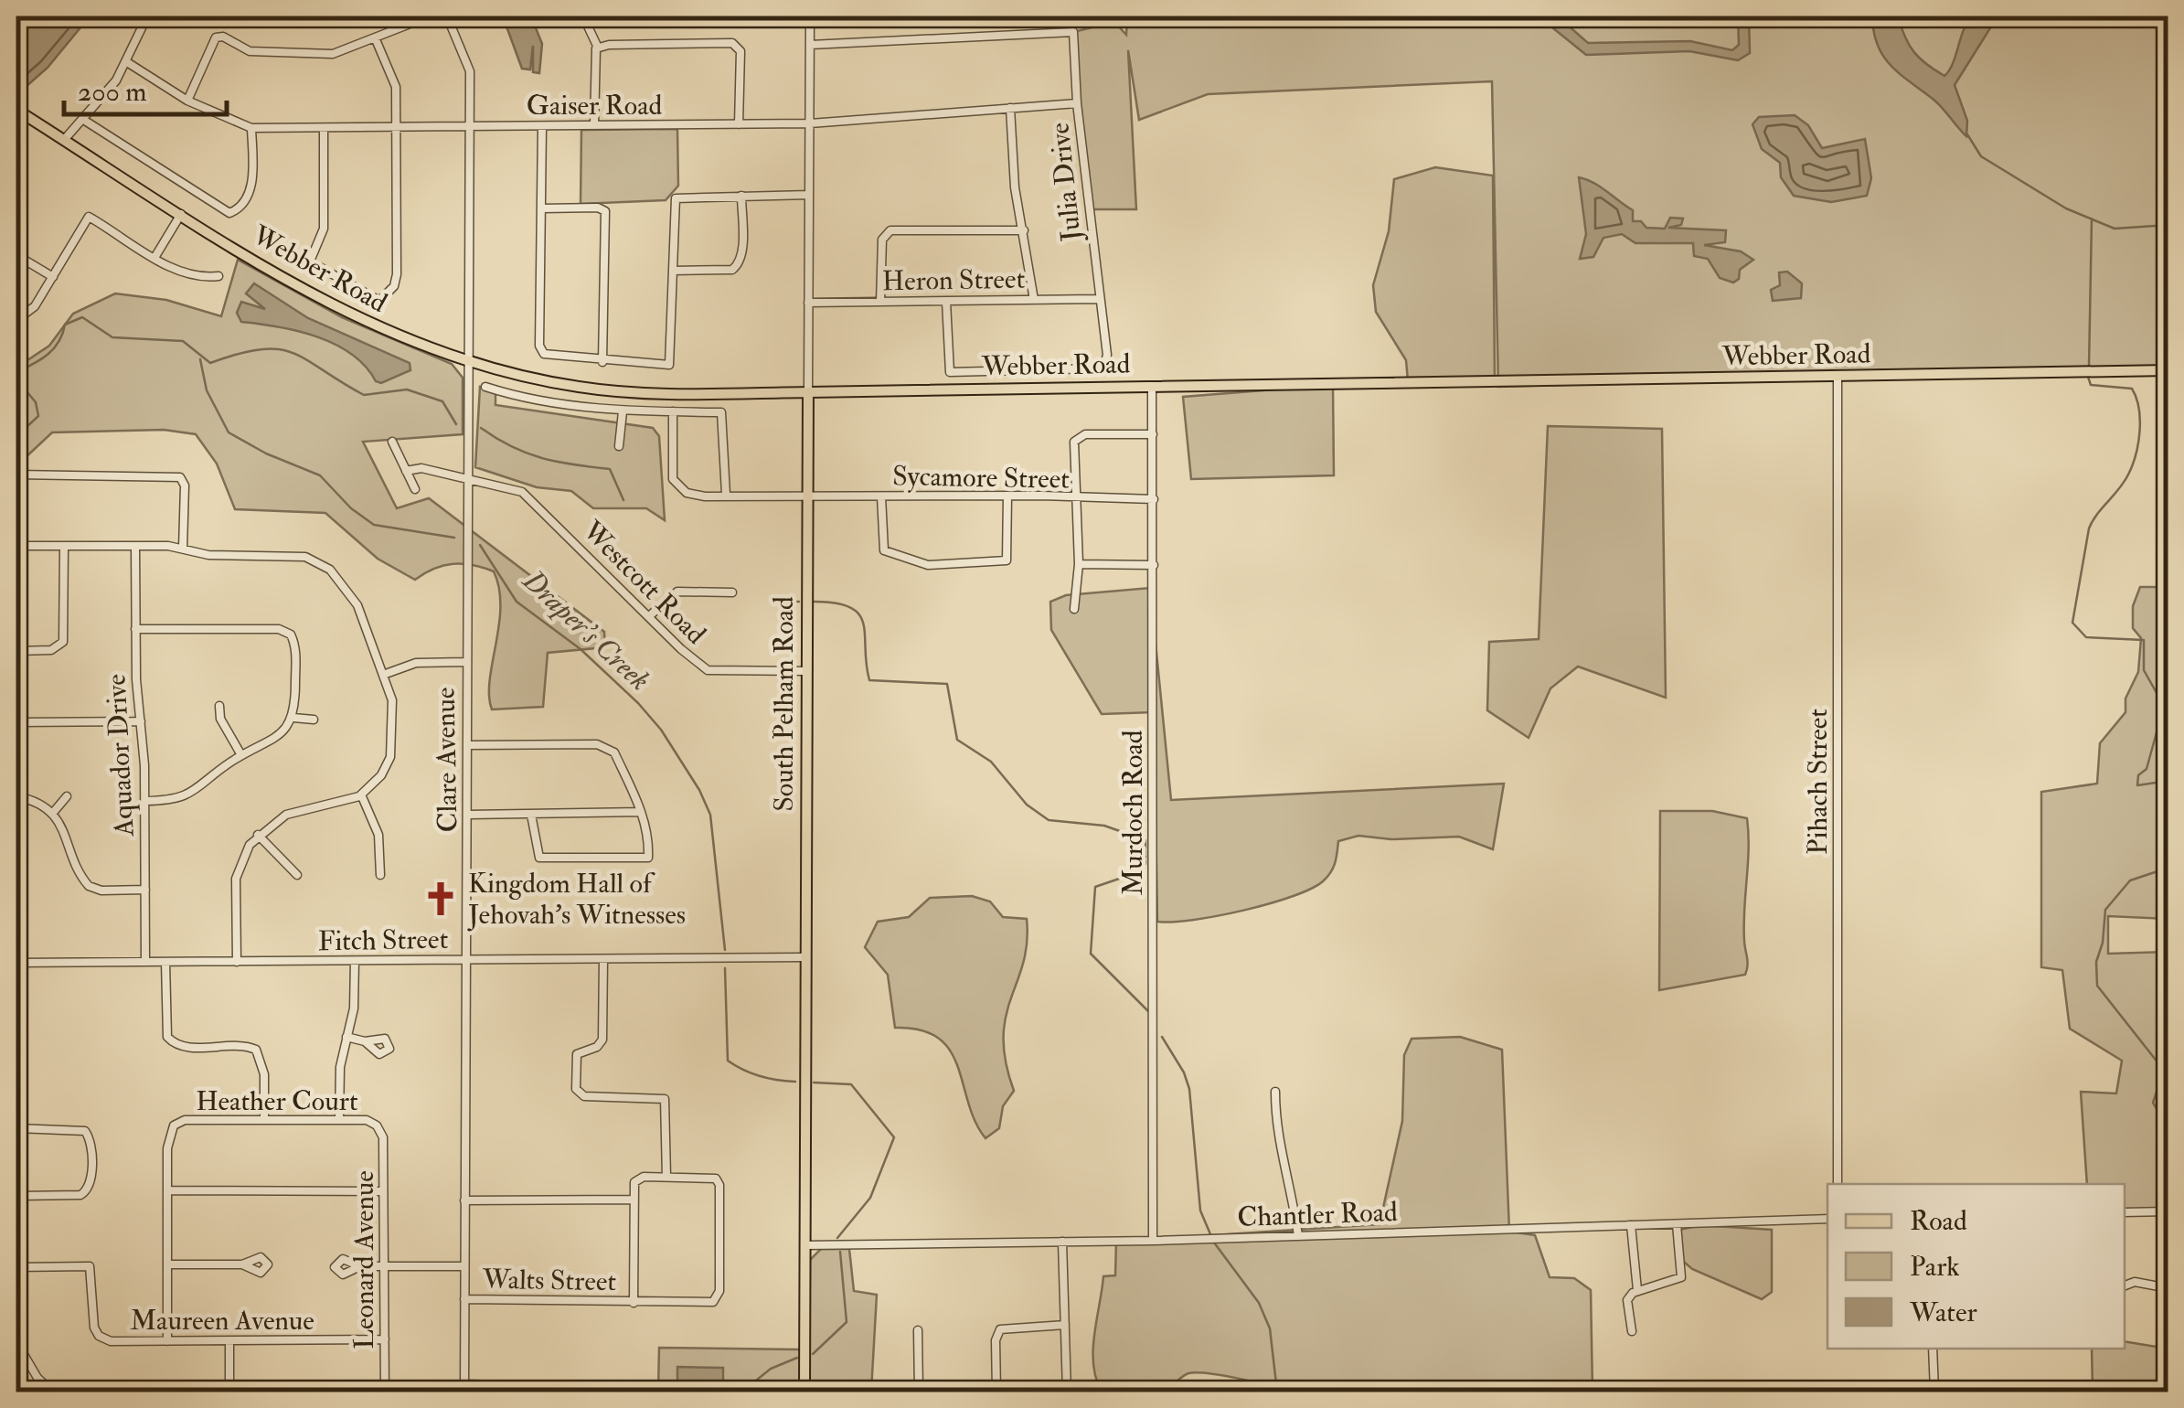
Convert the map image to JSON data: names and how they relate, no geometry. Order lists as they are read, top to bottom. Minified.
{"streets":{"main road":["Webber Road","South Pelham Road"],"street":["Gaiser Road","Julia Drive","Heron Street","Sycamore Street","Westcott Road","Aquador Drive","Clare Avenue","Pihach Street","Murdoch Road","Fitch Street","Heather Court","Chantler Road","Leonard Avenue","Walts Street","Maureen Avenue"]},"crossings":[["Gaiser Road","Julia Drive"],["Gaiser Road","South Pelham Road"],["Gaiser Road","Clare Avenue"],["Julia Drive","Heron Street"],["Julia Drive","South Pelham Road"],["Webber Road","South Pelham Road"],["Webber Road","Clare Avenue"],["Webber Road","Pihach Street"],["Webber Road","Murdoch Road"],["Heron Street","South Pelham Road"],["Sycamore Street","South Pelham Road"],["Sycamore Street","Murdoch Road"],["Westcott Road","South Pelham Road"],["Westcott Road","Clare Avenue"],["South Pelham Road","Fitch Street"],["South Pelham Road","Chantler Road"],["Aquador Drive","Fitch Street"],["Clare Avenue","Fitch Street"],["Clare Avenue","Walts Street"],["Murdoch Road","Chantler Road"],["Heather Court","Leonard Avenue"],["Leonard Avenue","Maureen Avenue"]],"water":["Draper's Creek"],"places":{"church":["Kingdom Hall of Jehovah's Witnesses"]},"legend":["Road","Park","Water"],"scale_bar":"200 m"}
